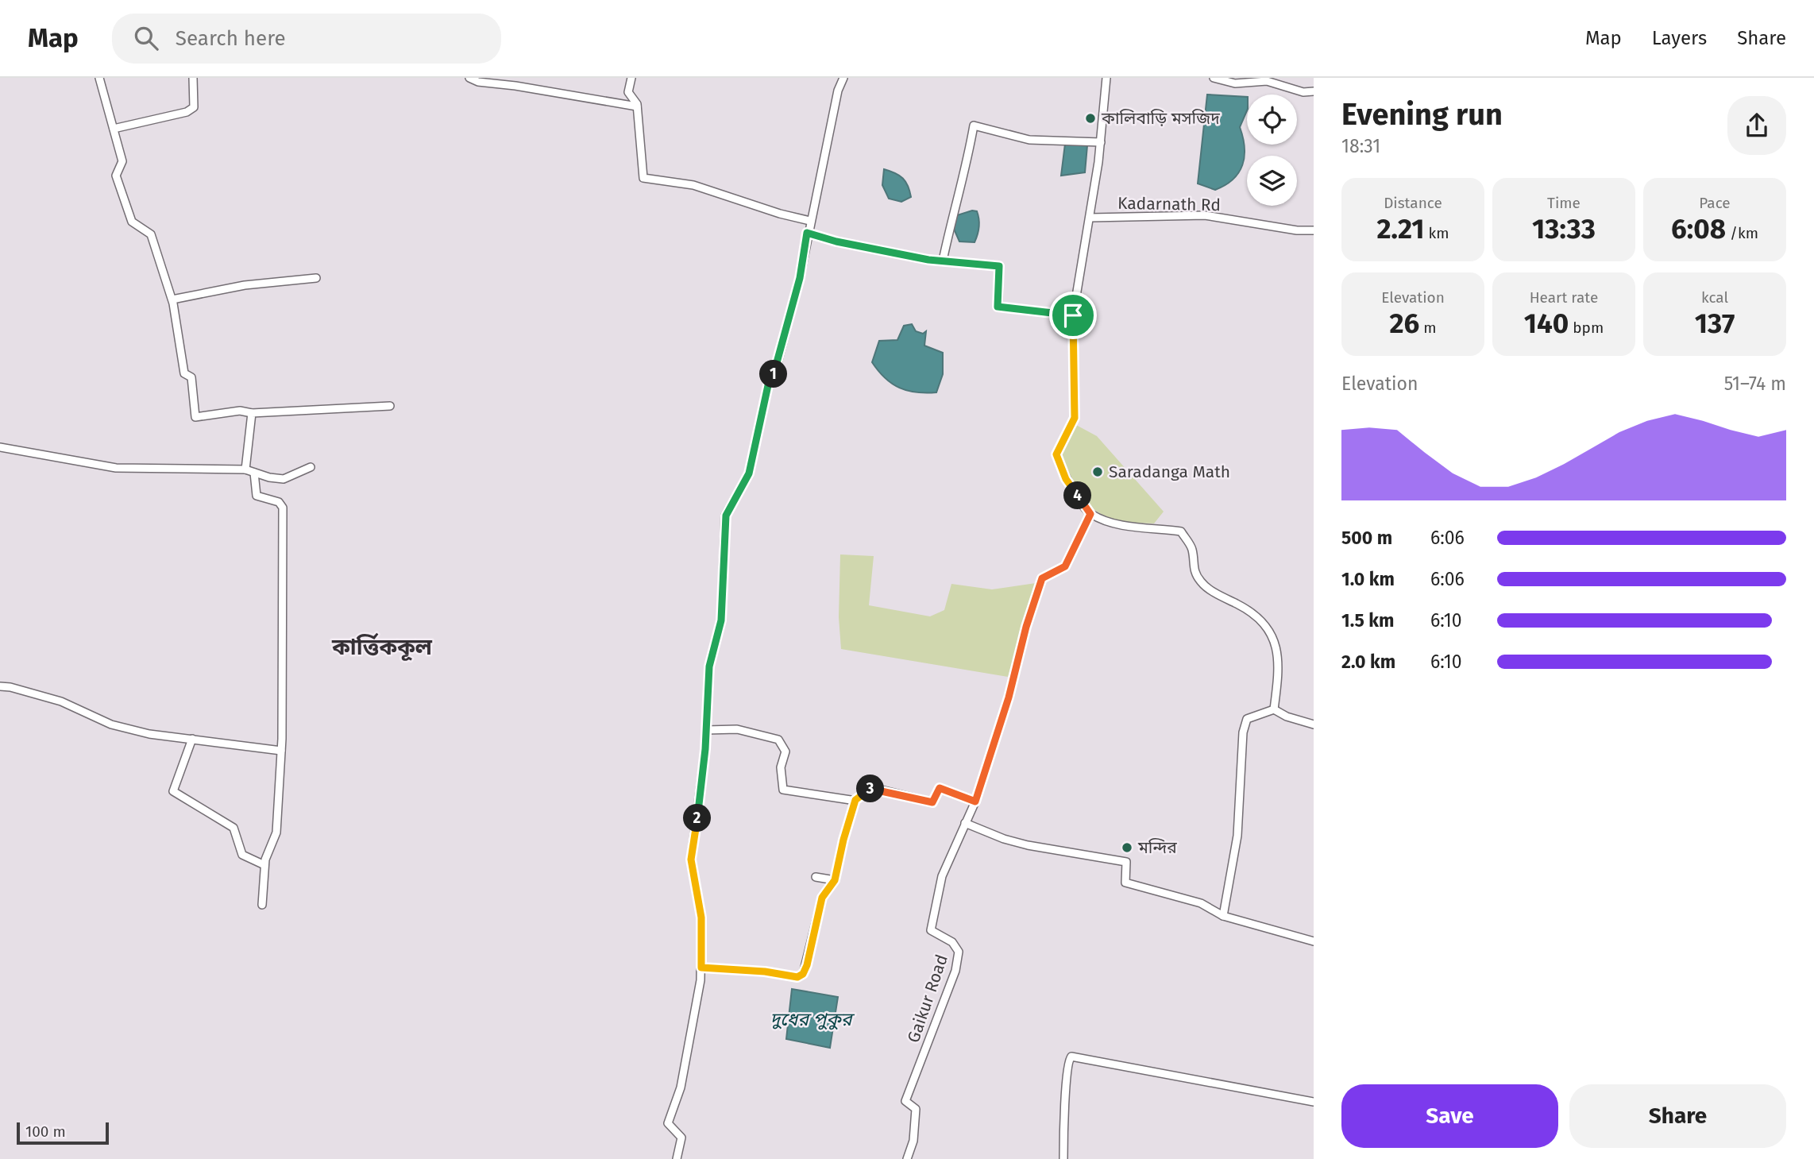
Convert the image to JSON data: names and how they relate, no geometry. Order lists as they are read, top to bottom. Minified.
{"streets":{"street":["Kadarnath Rd","Gaikur Road"]},"districts":["কার্ত্তিককূল"],"water":["দুধের পুকুর"],"places":["কালিবাড়ি মসজিদ","Saradanga Math","মন্দির"],"scale_bar":"100 m","page":{"header":"Map","search":"Search here","nav":["Map","Layers","Share"],"heading":["Evening run","18:31"],"stats":[["Distance","2.21 km"],["Time","13:33"],["Pace","6:08 /km"],["Elevation","26 m"],["Heart rate","140 bpm"],["kcal","137"]],"pins":["1","4","3","2"],"chart":["Elevation","51–74 m"],"list":[{"name":"500 m","note":"6:06"},{"name":"1.0 km","note":"6:06"},{"name":"1.5 km","note":"6:10"},{"name":"2.0 km","note":"6:10"}],"buttons":["Save","Share"],"scale":"100 m"}}
